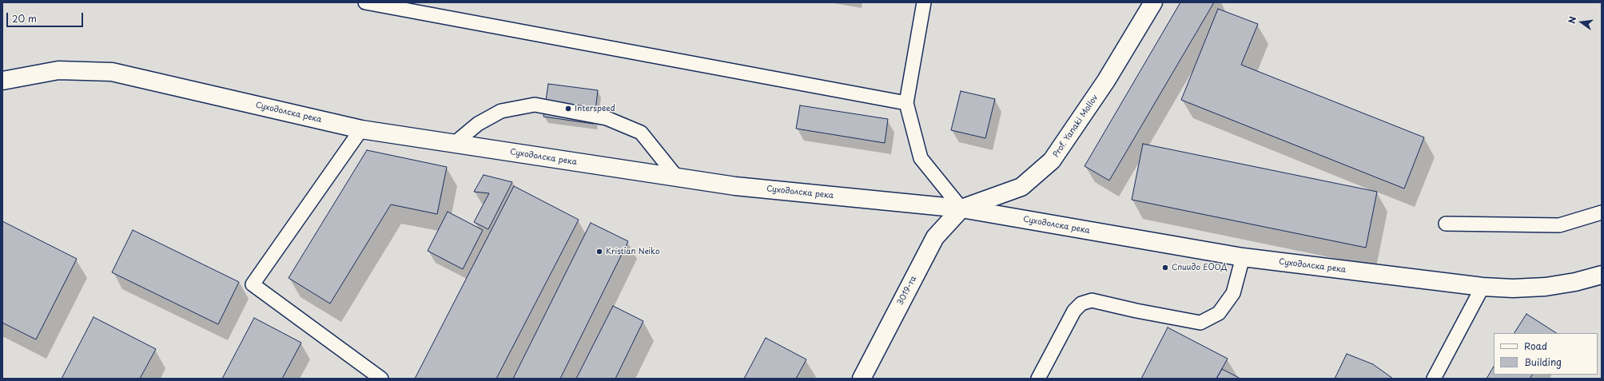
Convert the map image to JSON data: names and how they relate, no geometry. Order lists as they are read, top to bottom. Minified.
{"streets":{"street":["Суходолска река","Prof. Yanaki Mollov","3019-та"]},"crossings":[["Суходолска река","Prof. Yanaki Mollov"],["Суходолска река","3019-та"],["Prof. Yanaki Mollov","3019-та"]],"places":["Interspeed","Kristian Neiko","Спиидо ЕООД"],"legend":["Road","Building"],"scale_bar":"20 m","north":"left"}
